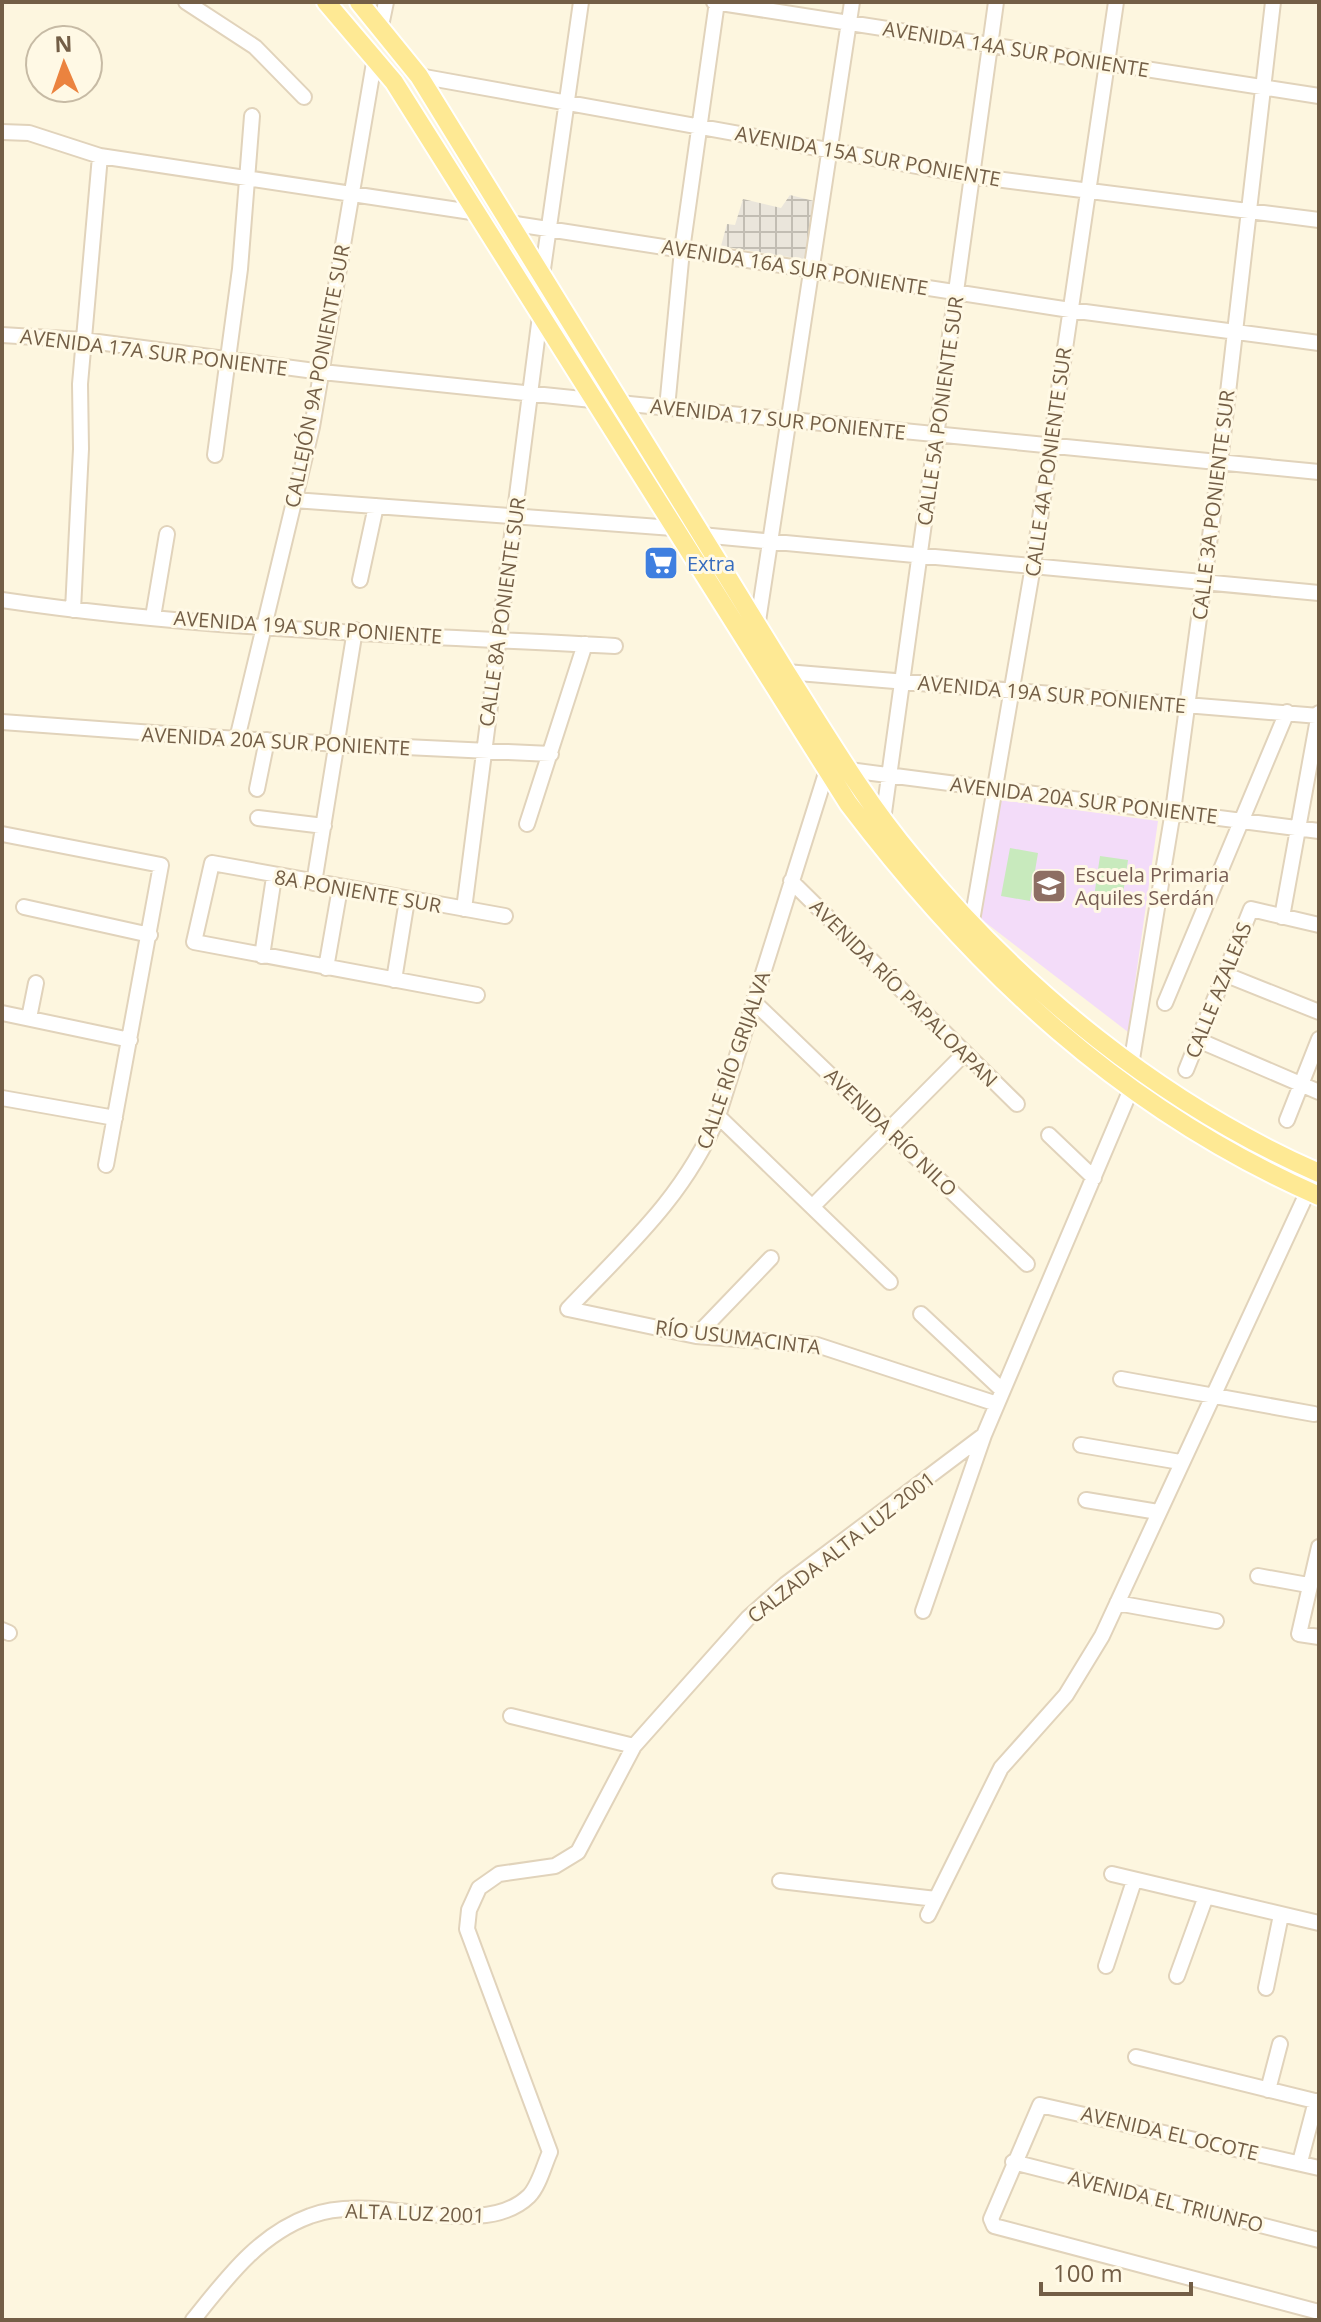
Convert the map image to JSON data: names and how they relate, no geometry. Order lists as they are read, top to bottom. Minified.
{"streets":{"street":["AVENIDA 14A SUR PONIENTE","AVENIDA 15A SUR PONIENTE","AVENIDA 16A SUR PONIENTE","AVENIDA 17A SUR PONIENTE","CALLEJÓN 9A PONIENTE SUR","CALLE 5A PONIENTE SUR","AVENIDA 17 SUR PONIENTE","CALLE 4A PONIENTE SUR","CALLE 3A PONIENTE SUR","CALLE 8A PONIENTE SUR","AVENIDA 19A SUR PONIENTE","AVENIDA 20A SUR PONIENTE","8A PONIENTE SUR","CALLE AZALEAS","AVENIDA RÍO PAPALOAPAN","CALLE RÍO GRIJALVA","AVENIDA RÍO NILO","RÍO USUMACINTA","CALZADA ALTA LUZ 2001","AVENIDA EL OCOTE","AVENIDA EL TRIUNFO","ALTA LUZ 2001"]},"crossings":[["AVENIDA 14A SUR PONIENTE","CALLE 5A PONIENTE SUR"],["AVENIDA 14A SUR PONIENTE","CALLE 4A PONIENTE SUR"],["AVENIDA 14A SUR PONIENTE","CALLE 3A PONIENTE SUR"],["AVENIDA 15A SUR PONIENTE","CALLE 5A PONIENTE SUR"],["AVENIDA 15A SUR PONIENTE","CALLE 4A PONIENTE SUR"],["AVENIDA 15A SUR PONIENTE","CALLE 3A PONIENTE SUR"],["AVENIDA 16A SUR PONIENTE","CALLE 5A PONIENTE SUR"],["AVENIDA 16A SUR PONIENTE","CALLE 4A PONIENTE SUR"],["AVENIDA 16A SUR PONIENTE","CALLE 3A PONIENTE SUR"],["AVENIDA 17A SUR PONIENTE","CALLEJÓN 9A PONIENTE SUR"],["AVENIDA 17A SUR PONIENTE","CALLE 8A PONIENTE SUR"],["CALLEJÓN 9A PONIENTE SUR","AVENIDA 19A SUR PONIENTE"],["CALLEJÓN 9A PONIENTE SUR","AVENIDA 20A SUR PONIENTE"],["CALLE 5A PONIENTE SUR","AVENIDA 17 SUR PONIENTE"],["CALLE 5A PONIENTE SUR","AVENIDA 19A SUR PONIENTE"],["CALLE 5A PONIENTE SUR","AVENIDA 20A SUR PONIENTE"],["AVENIDA 17 SUR PONIENTE","CALLE 4A PONIENTE SUR"],["AVENIDA 17 SUR PONIENTE","CALLE 3A PONIENTE SUR"],["CALLE 4A PONIENTE SUR","AVENIDA 19A SUR PONIENTE"],["CALLE 4A PONIENTE SUR","AVENIDA 20A SUR PONIENTE"],["CALLE 3A PONIENTE SUR","AVENIDA 19A SUR PONIENTE"],["CALLE 3A PONIENTE SUR","AVENIDA 20A SUR PONIENTE"],["CALLE 8A PONIENTE SUR","AVENIDA 19A SUR PONIENTE"],["CALLE 8A PONIENTE SUR","AVENIDA 20A SUR PONIENTE"],["CALLE 8A PONIENTE SUR","8A PONIENTE SUR"],["AVENIDA RÍO PAPALOAPAN","CALLE RÍO GRIJALVA"],["CALLE RÍO GRIJALVA","AVENIDA RÍO NILO"],["CALLE RÍO GRIJALVA","RÍO USUMACINTA"],["CALZADA ALTA LUZ 2001","ALTA LUZ 2001"],["AVENIDA EL OCOTE","AVENIDA EL TRIUNFO"]],"places":{"supermarket":["Extra"],"school or university":["Escuela Primaria Aquiles Serdán"]},"scale_bar":"100 m","north":"top"}
